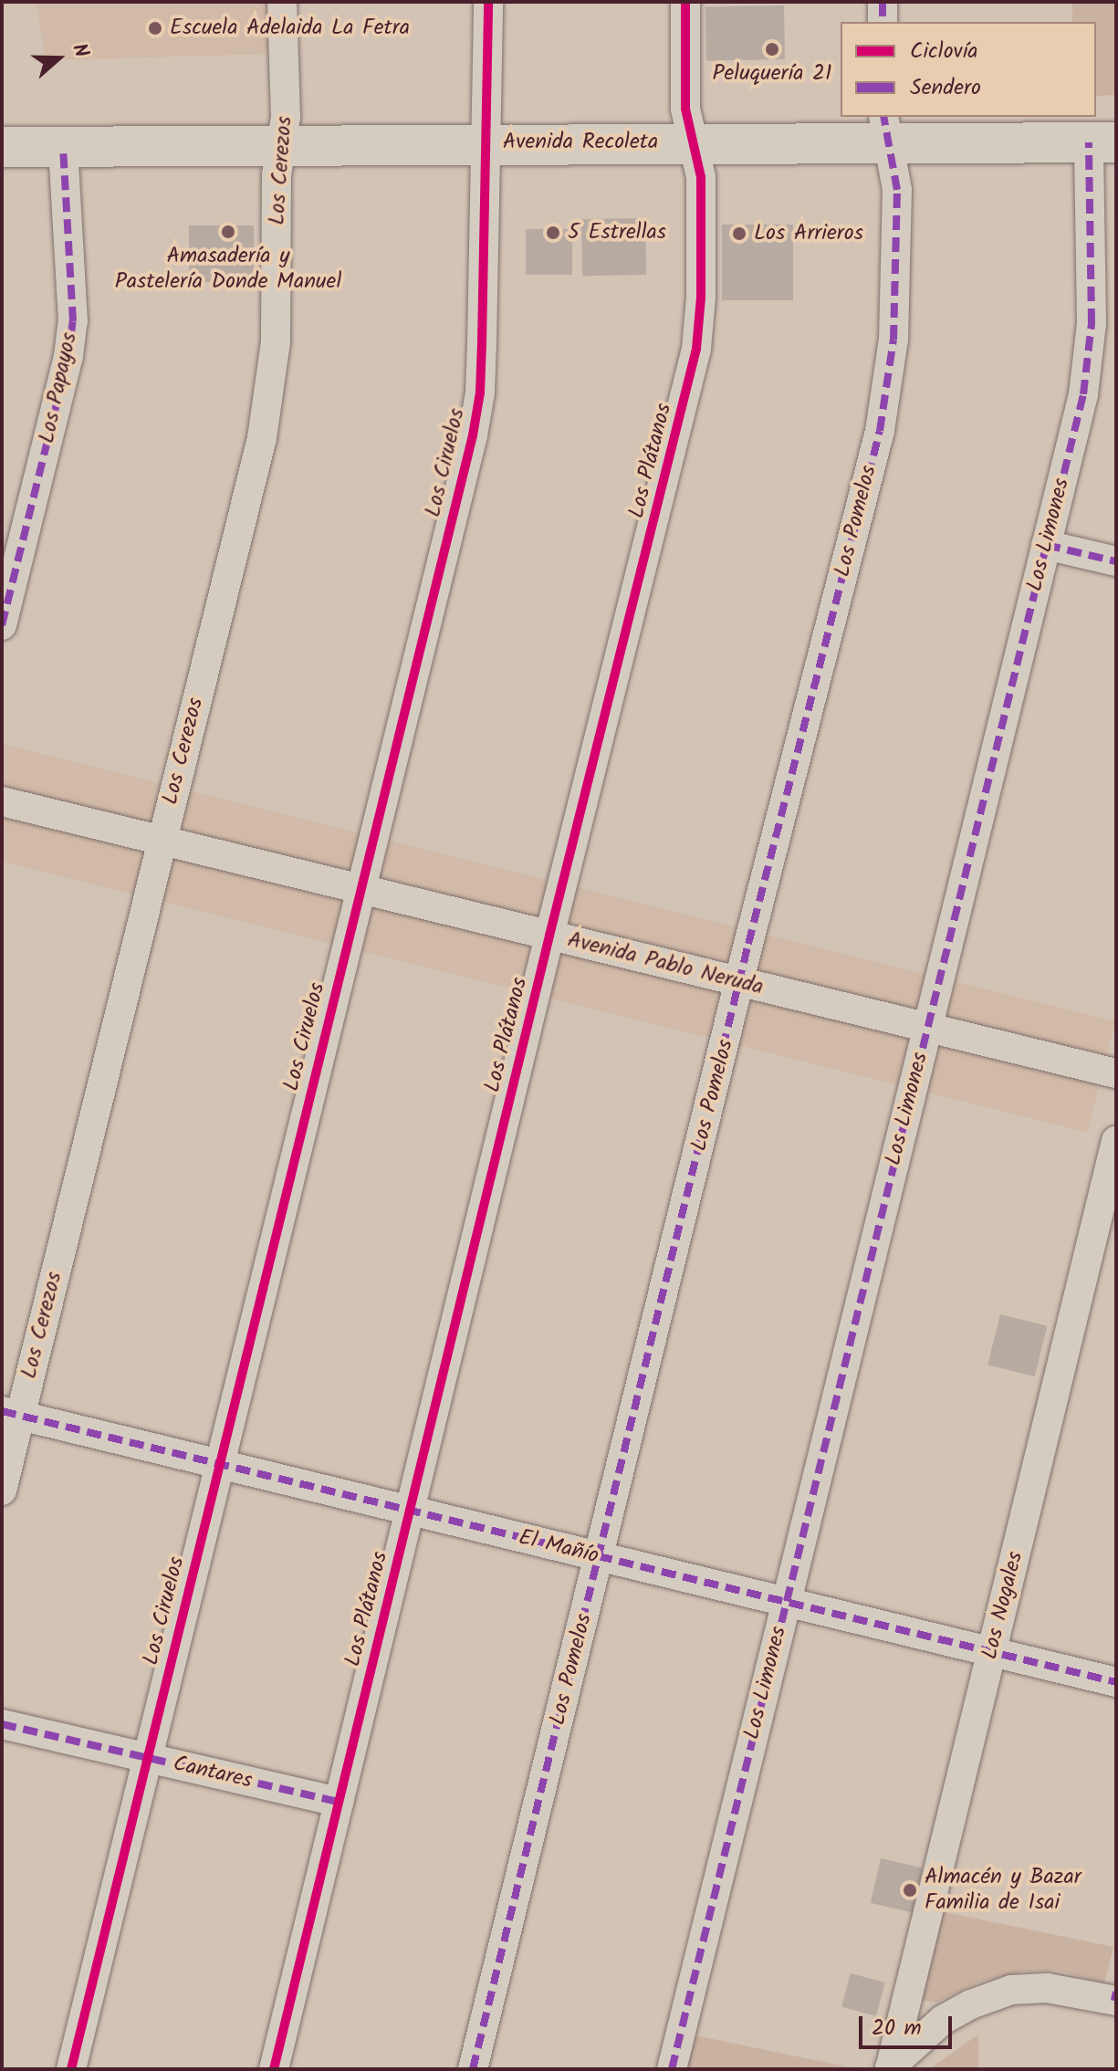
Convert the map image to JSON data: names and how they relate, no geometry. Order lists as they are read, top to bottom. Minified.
{"streets":{"street":["Avenida Recoleta","Los Cerezos","Los Papayos","Los Plátanos","Los Ciruelos","Los Pomelos","Los Limones","Avenida Pablo Neruda","El Mañío","Los Nogales","Cantares"]},"crossings":[["Avenida Recoleta","Los Cerezos"],["Avenida Recoleta","Los Papayos"],["Avenida Recoleta","Los Plátanos"],["Avenida Recoleta","Los Ciruelos"],["Avenida Recoleta","Los Pomelos"],["Avenida Recoleta","Los Limones"],["Los Cerezos","Avenida Pablo Neruda"],["Los Cerezos","El Mañío"],["Los Plátanos","Avenida Pablo Neruda"],["Los Plátanos","El Mañío"],["Los Plátanos","Cantares"],["Los Ciruelos","Avenida Pablo Neruda"],["Los Ciruelos","El Mañío"],["Los Ciruelos","Cantares"],["Los Pomelos","Avenida Pablo Neruda"],["Los Pomelos","El Mañío"],["Los Limones","Avenida Pablo Neruda"],["Los Limones","El Mañío"],["El Mañío","Los Nogales"]],"places":["Escuela Adelaida La Fetra","Peluquería 21","Amasadería y Pastelería Donde Manuel","5 Estrellas","Los Arrieros","Almacén y Bazar Familia de Isai"],"legend":["Ciclovía","Sendero"],"scale_bar":"20 m","north":"right"}
